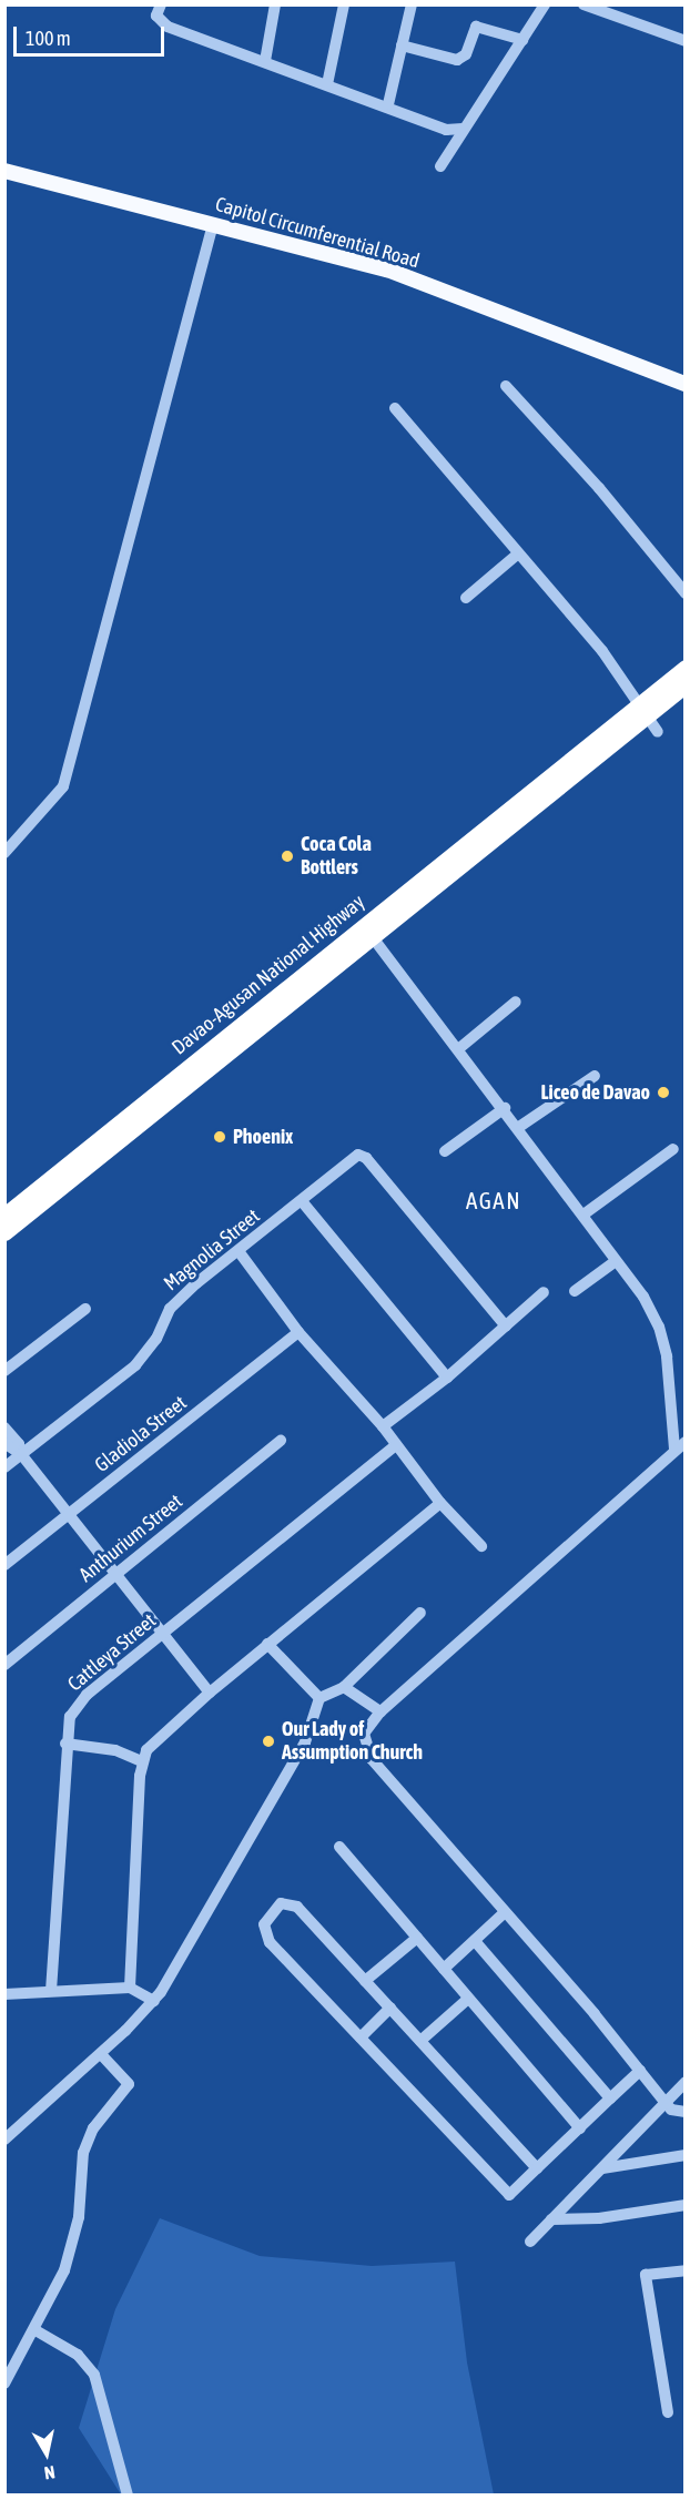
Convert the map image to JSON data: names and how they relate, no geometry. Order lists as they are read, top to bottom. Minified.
{"streets":{"highway":["Davao-Agusan National Highway"],"main road":["Capitol Circumferential Road"],"street":["Magnolia Street","Gladiola Street","Anthurium Street","Cattleya Street"]},"districts":["AGAN"],"places":["Coca Cola Bottlers","Liceo de Davao","Phoenix","Our Lady of Assumption Church"],"scale_bar":"100 m","north":"bottom"}
